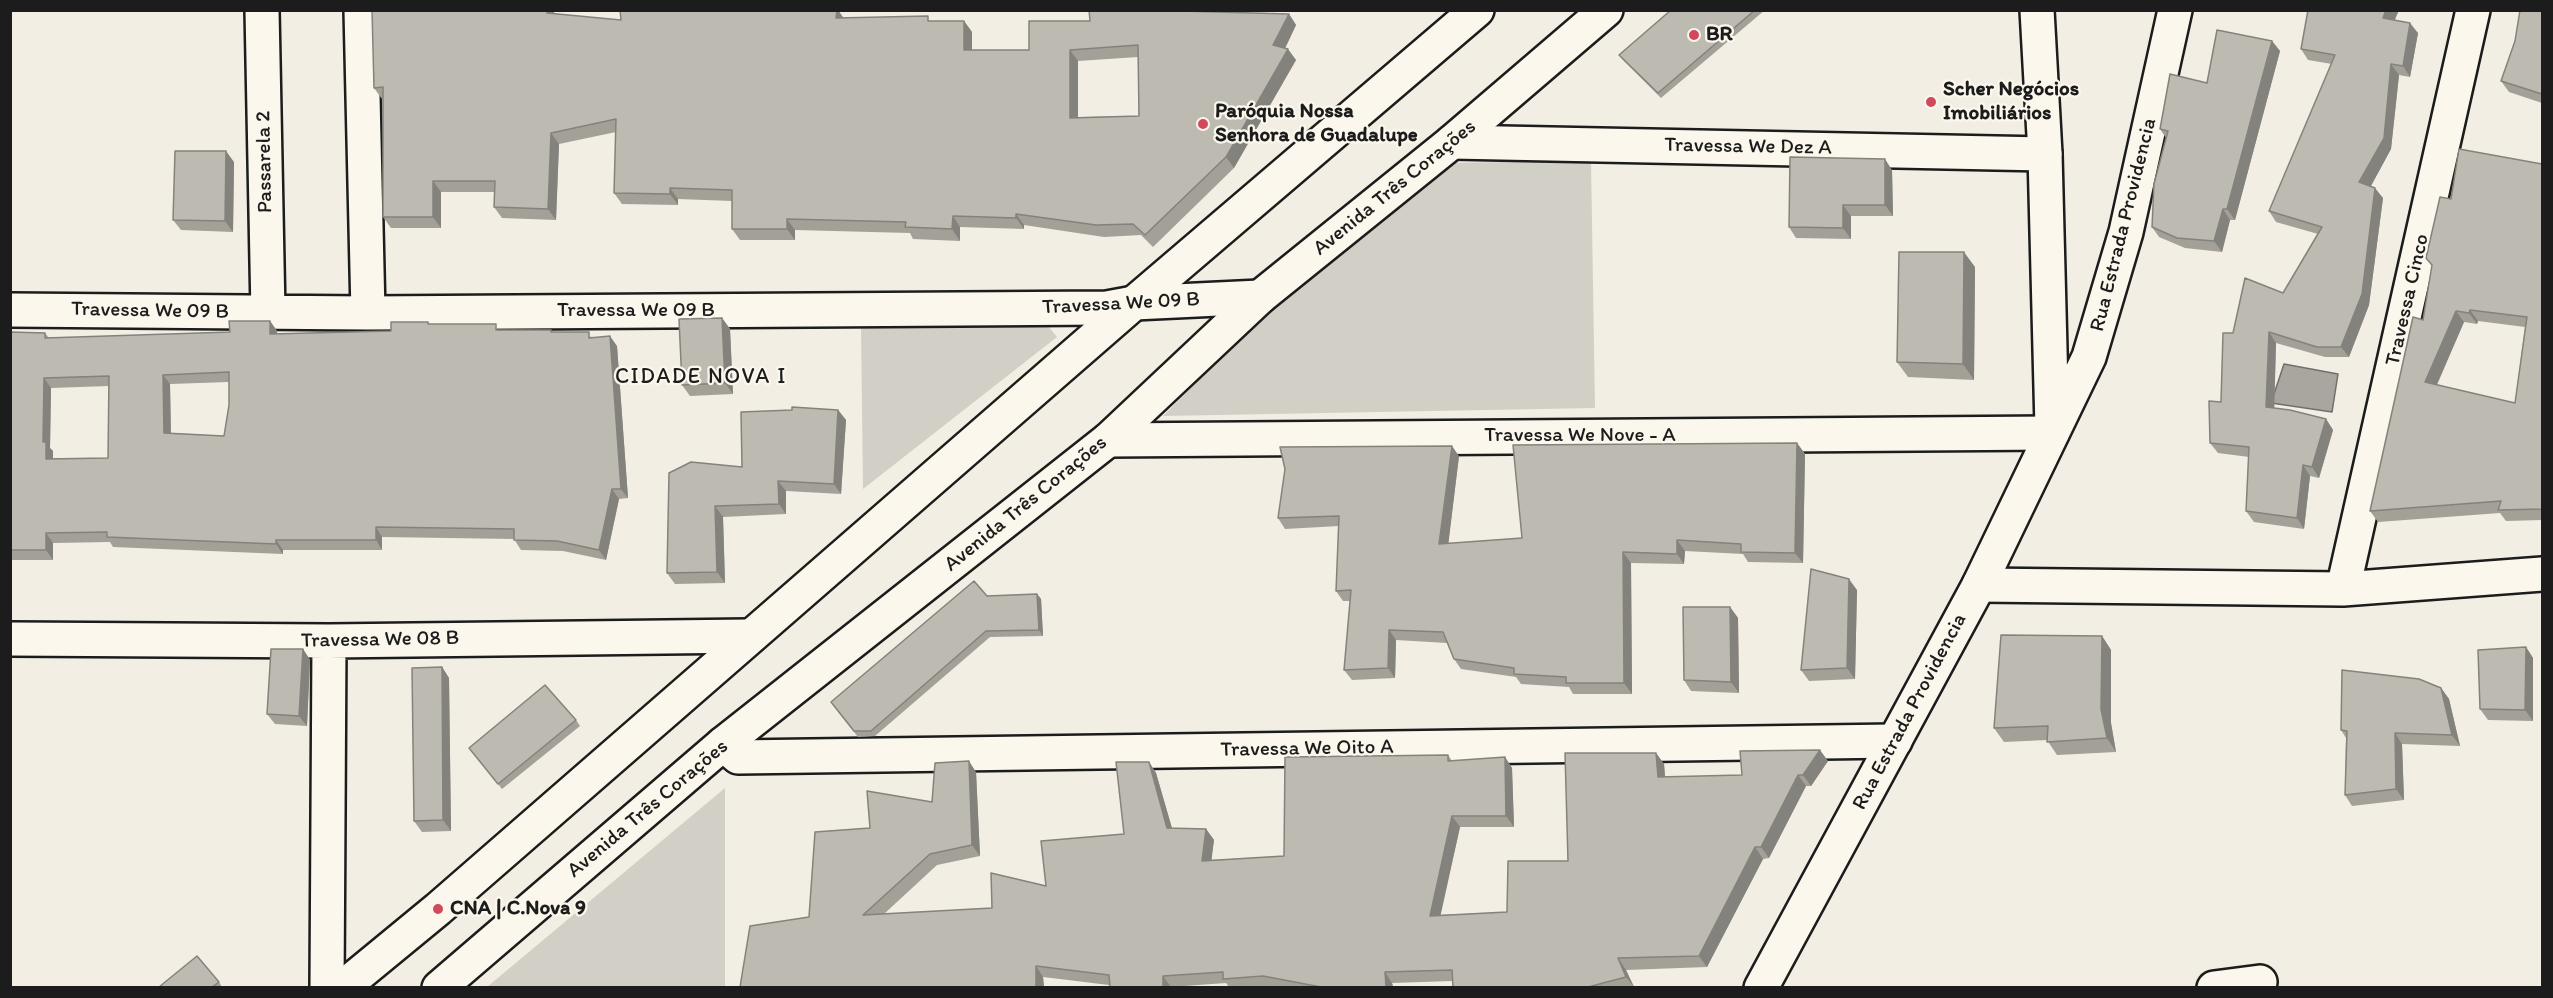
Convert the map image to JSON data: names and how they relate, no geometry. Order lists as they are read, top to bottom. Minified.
{"streets":{"street":["Travessa We Dez A","Passarela 2","Avenida Três Corações","Rua Estrada Providencia","Travessa Cinco","Travessa We 09 B","Travessa We Nove - A","Travessa We 08 B","Travessa We Oito A"]},"crossings":[["Travessa We Dez A","Avenida Três Corações"],["Travessa We Dez A","Rua Estrada Providencia"],["Passarela 2","Travessa We 09 B"],["Avenida Três Corações","Travessa We 09 B"],["Avenida Três Corações","Travessa We Nove - A"],["Avenida Três Corações","Travessa We Oito A"],["Rua Estrada Providencia","Travessa We Nove - A"],["Rua Estrada Providencia","Travessa We Oito A"]],"districts":["CIDADE NOVA I"],"places":["BR","Scher Negócios Imobiliários","Paróquia Nossa Senhora de Guadalupe","CNA | C.Nova 9"]}
